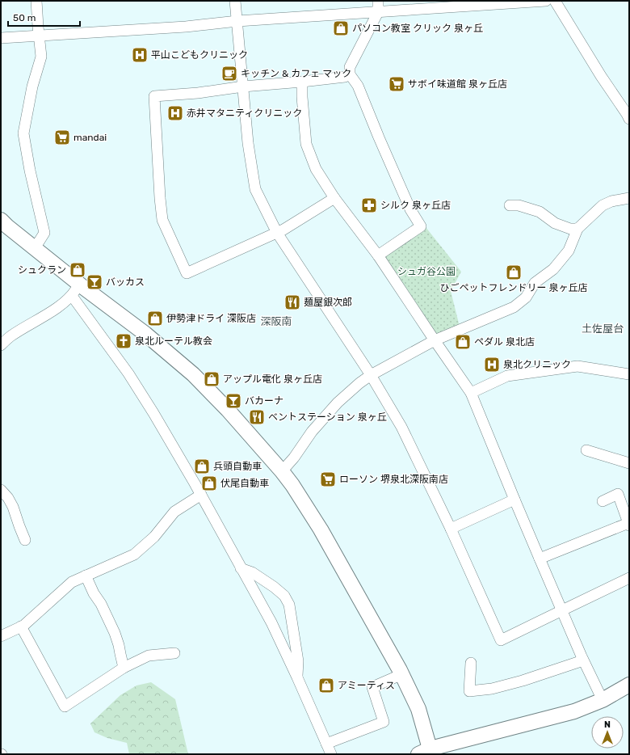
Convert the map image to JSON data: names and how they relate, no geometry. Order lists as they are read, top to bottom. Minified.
{"districts":["深阪南","土佐屋台"],"parks":["シュガ谷公園"],"places":{"shop":["パソコン教室 クリック 泉ヶ丘","シュクラン","ひごペットフレンドリー 泉ヶ丘店","伊勢津ドライ 深阪店","ペダル 泉北店","アップル電化 泉ヶ丘店","兵頭自動車","伏尾自動車","アミーティス"],"hospital":["平山こどもクリニック","赤井マタニティクリニック","泉北クリニック"],"cafe":["キッチン & カフェ マック"],"supermarket":["サボイ味道館 泉ヶ丘店","mandai","ローソン 堺泉北深阪南店"],"pharmacy":["シルク 泉ヶ丘店"],"bar":["バッカス","バカーナ"],"restaurant":["麺屋銀次郎","ベントステーション 泉ヶ丘"],"church":["泉北ルーテル教会"]},"scale_bar":"50 m","north":"top"}
